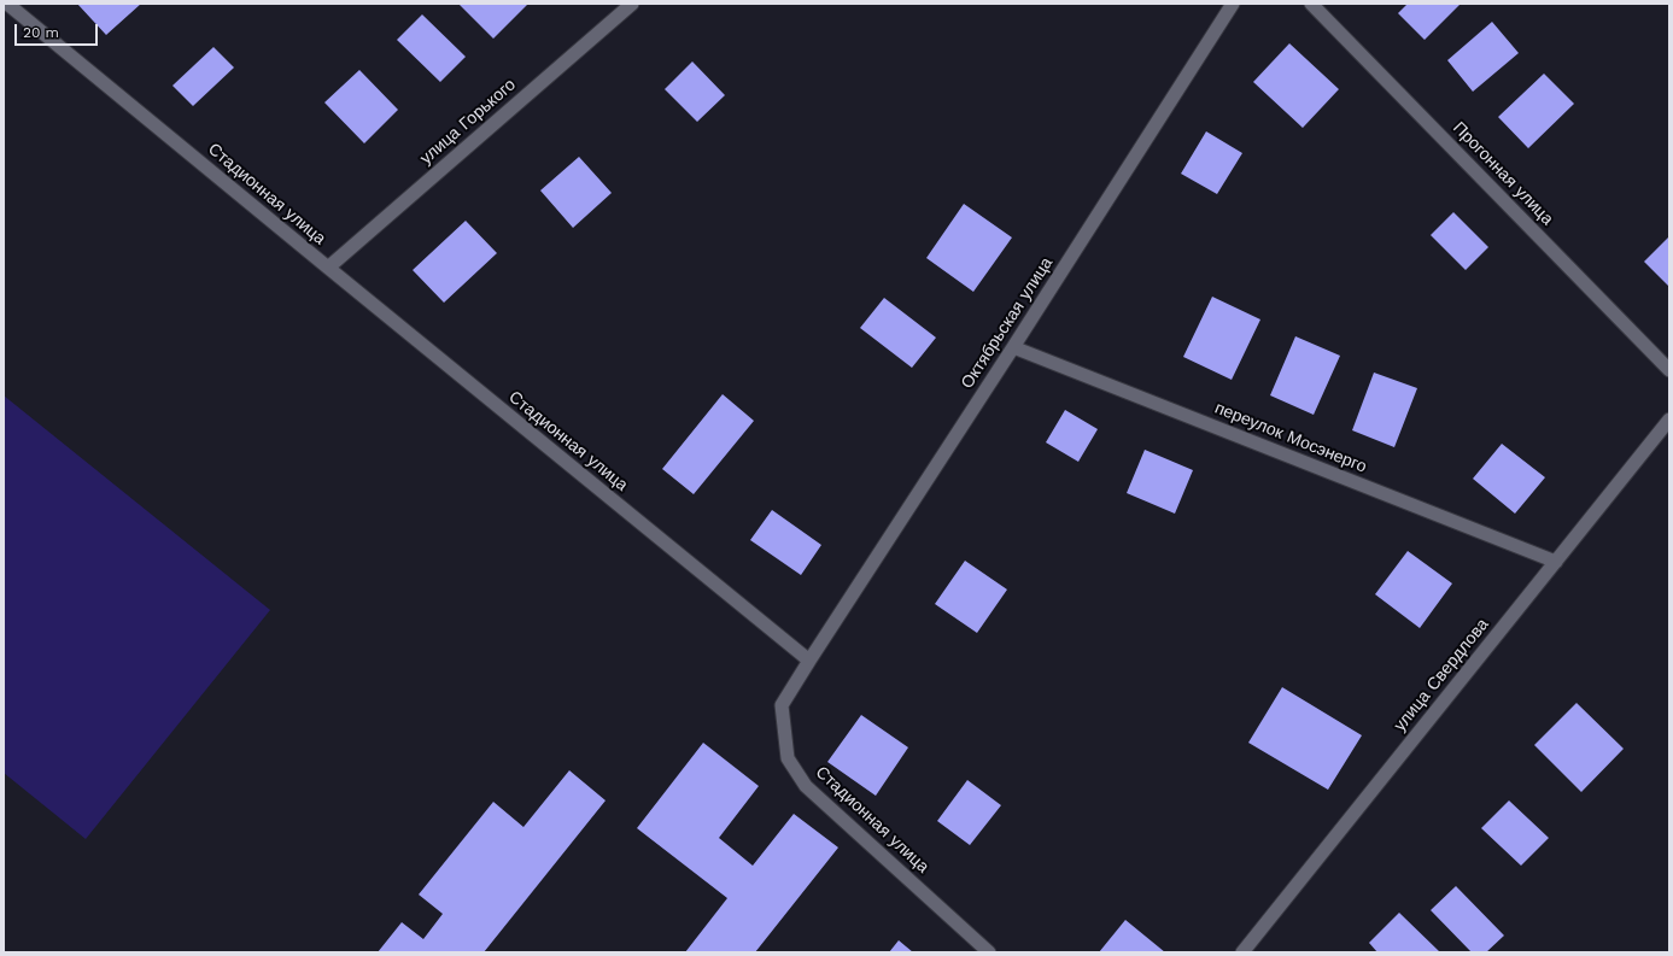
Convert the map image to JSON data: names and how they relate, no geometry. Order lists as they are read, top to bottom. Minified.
{"streets":{"street":["улица Горького","Прогонная улица","Стадионная улица","Октябрьская улица","переулок Мосэнерго","улица Свердлова"]},"crossings":[["улица Горького","Стадионная улица"],["Стадионная улица","Октябрьская улица"],["Октябрьская улица","переулок Мосэнерго"],["переулок Мосэнерго","улица Свердлова"]],"scale_bar":"20 m"}
